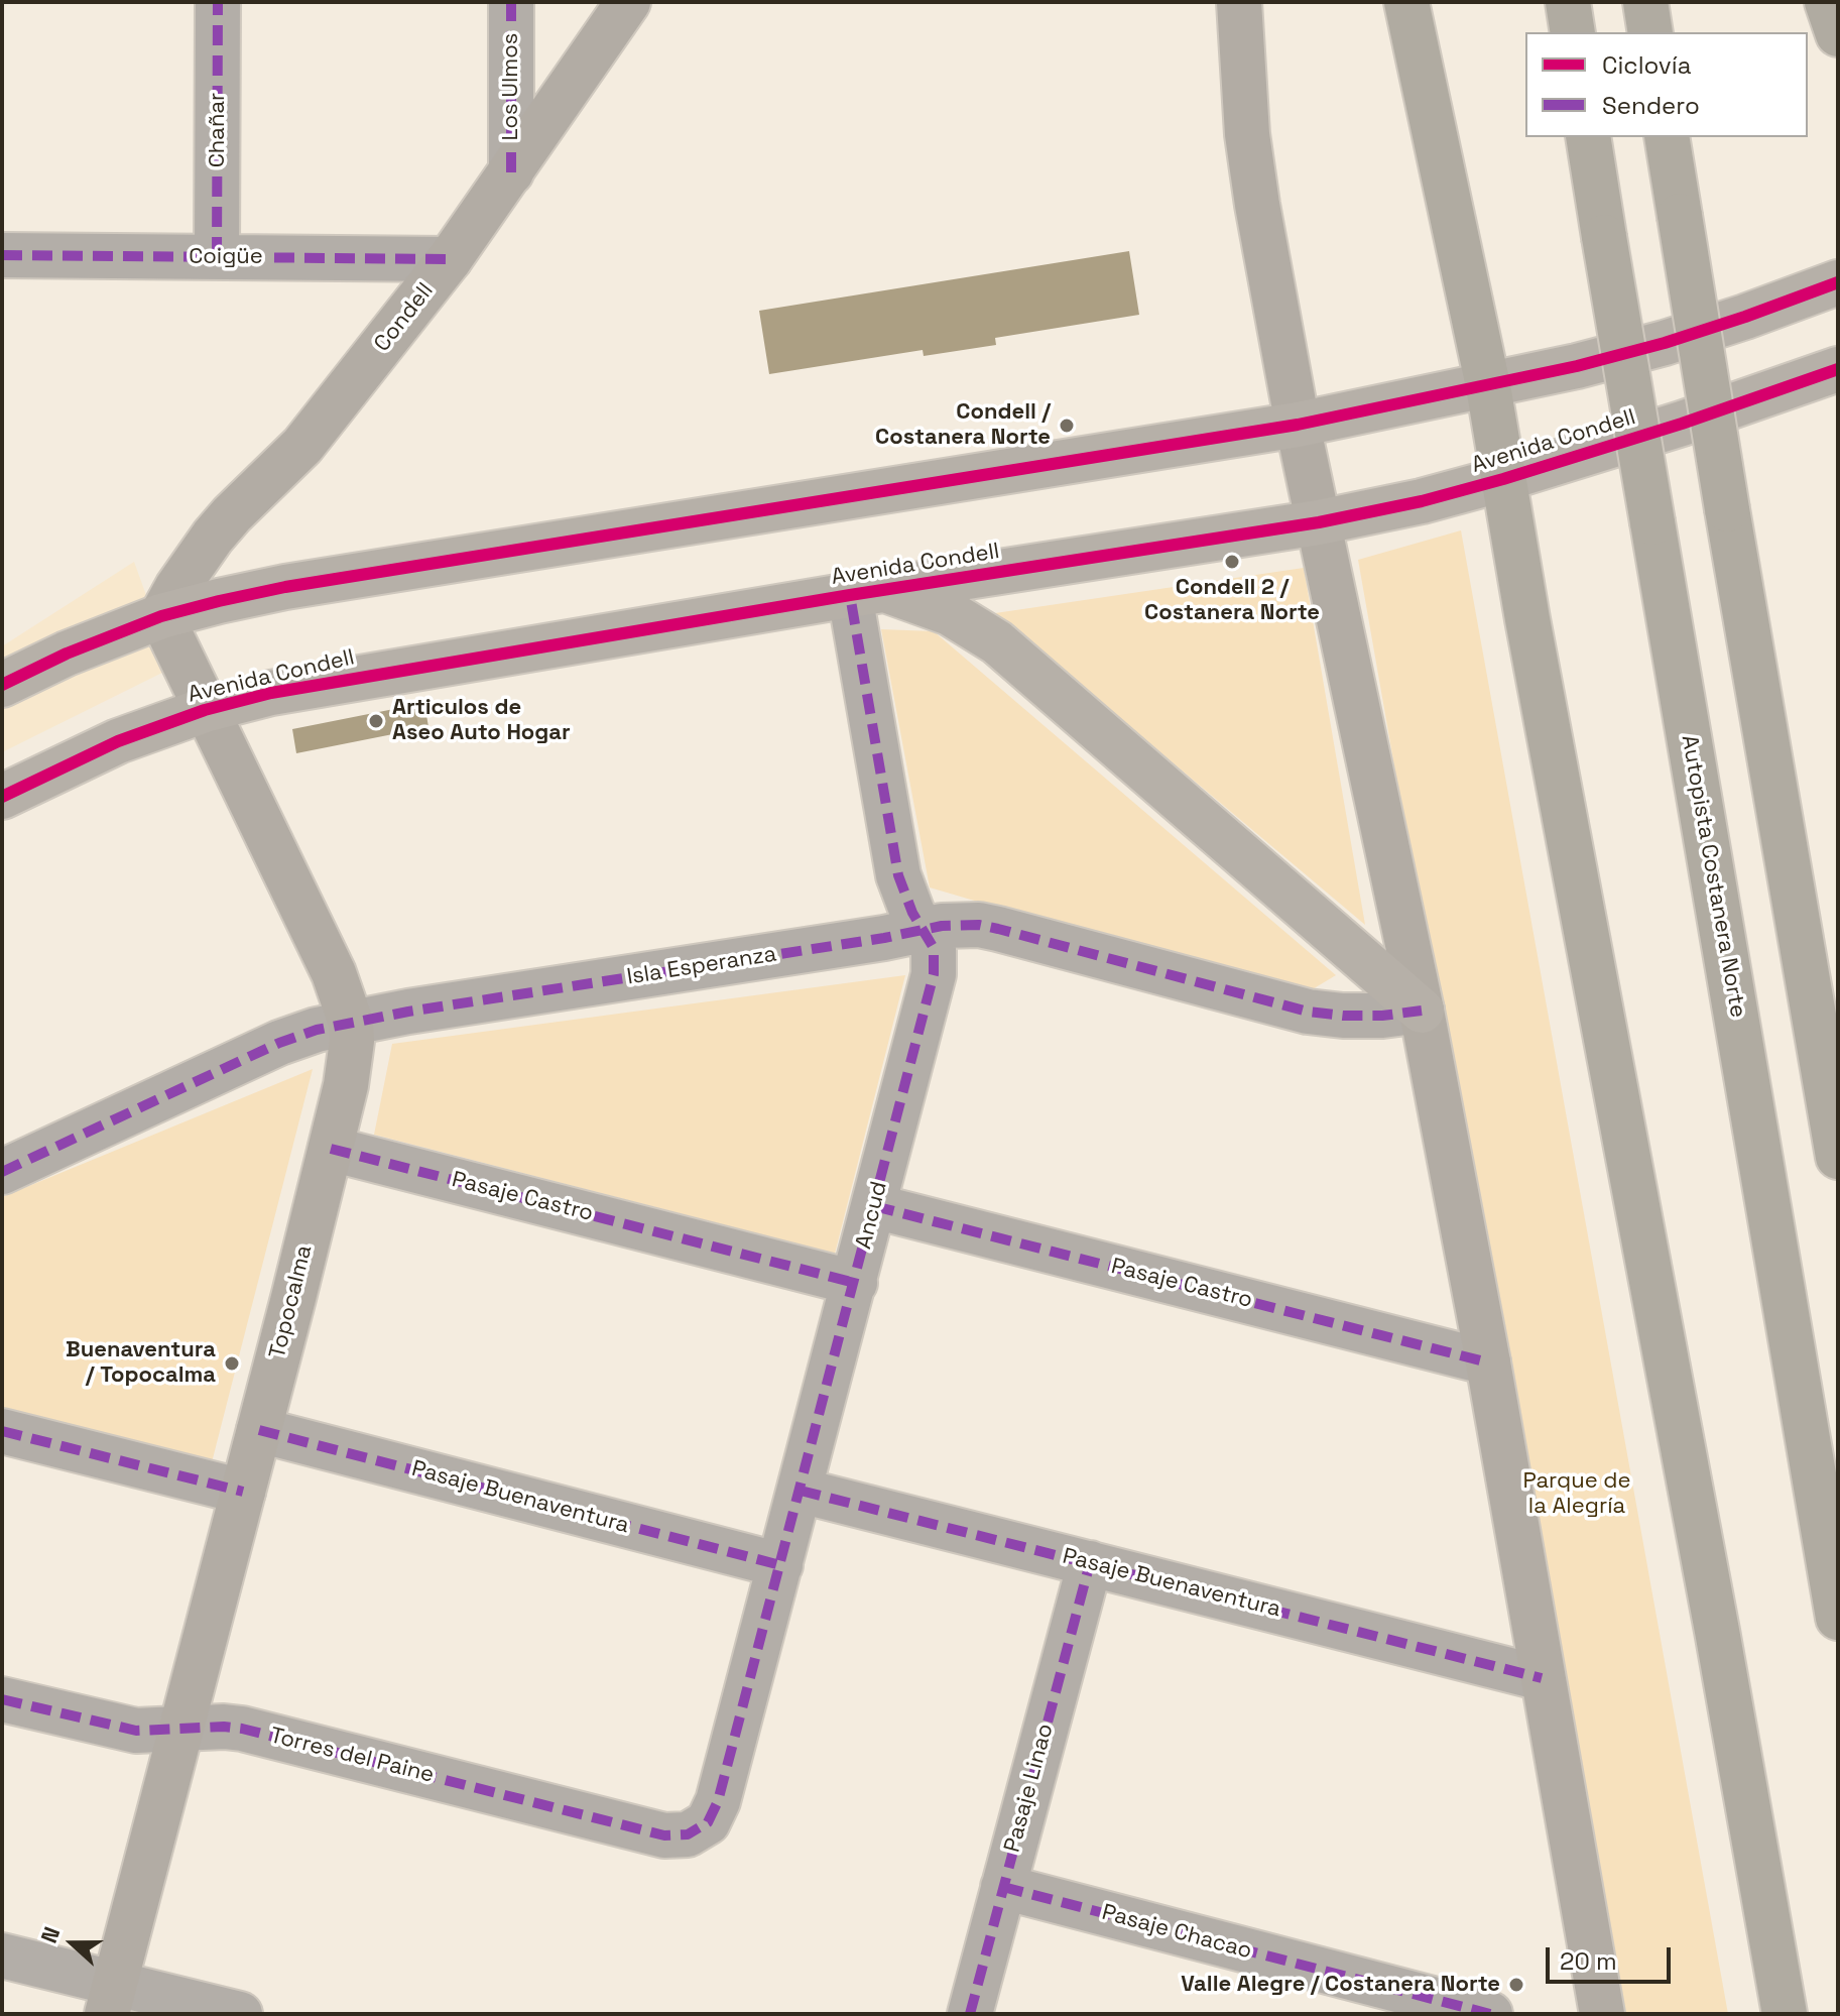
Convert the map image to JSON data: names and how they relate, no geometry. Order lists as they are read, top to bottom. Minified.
{"streets":{"highway":["Autopista Costanera Norte"],"main road":["Avenida Condell"],"street":["Los Ulmos","Chañar","Coigüe","Condell","Isla Esperanza","Pasaje Castro","Ancud","Topocalma","Pasaje Buenaventura","Torres del Paine","Pasaje Linao","Pasaje Chacao"]},"crossings":[["Los Ulmos","Condell"],["Chañar","Coigüe"],["Coigüe","Condell"],["Condell","Topocalma"],["Avenida Condell","Ancud"],["Avenida Condell","Topocalma"],["Isla Esperanza","Ancud"],["Isla Esperanza","Topocalma"],["Pasaje Castro","Ancud"],["Pasaje Castro","Topocalma"],["Ancud","Pasaje Buenaventura"],["Ancud","Torres del Paine"],["Topocalma","Pasaje Buenaventura"],["Topocalma","Torres del Paine"],["Pasaje Buenaventura","Pasaje Linao"],["Pasaje Linao","Pasaje Chacao"]],"parks":["Parque de la Alegría"],"places":["Condell / Costanera Norte","Condell 2 / Costanera Norte","Articulos de Aseo Auto Hogar","Buenaventura / Topocalma","Valle Alegre / Costanera Norte"],"legend":["Ciclovía","Sendero"],"scale_bar":"20 m","north":"left"}
